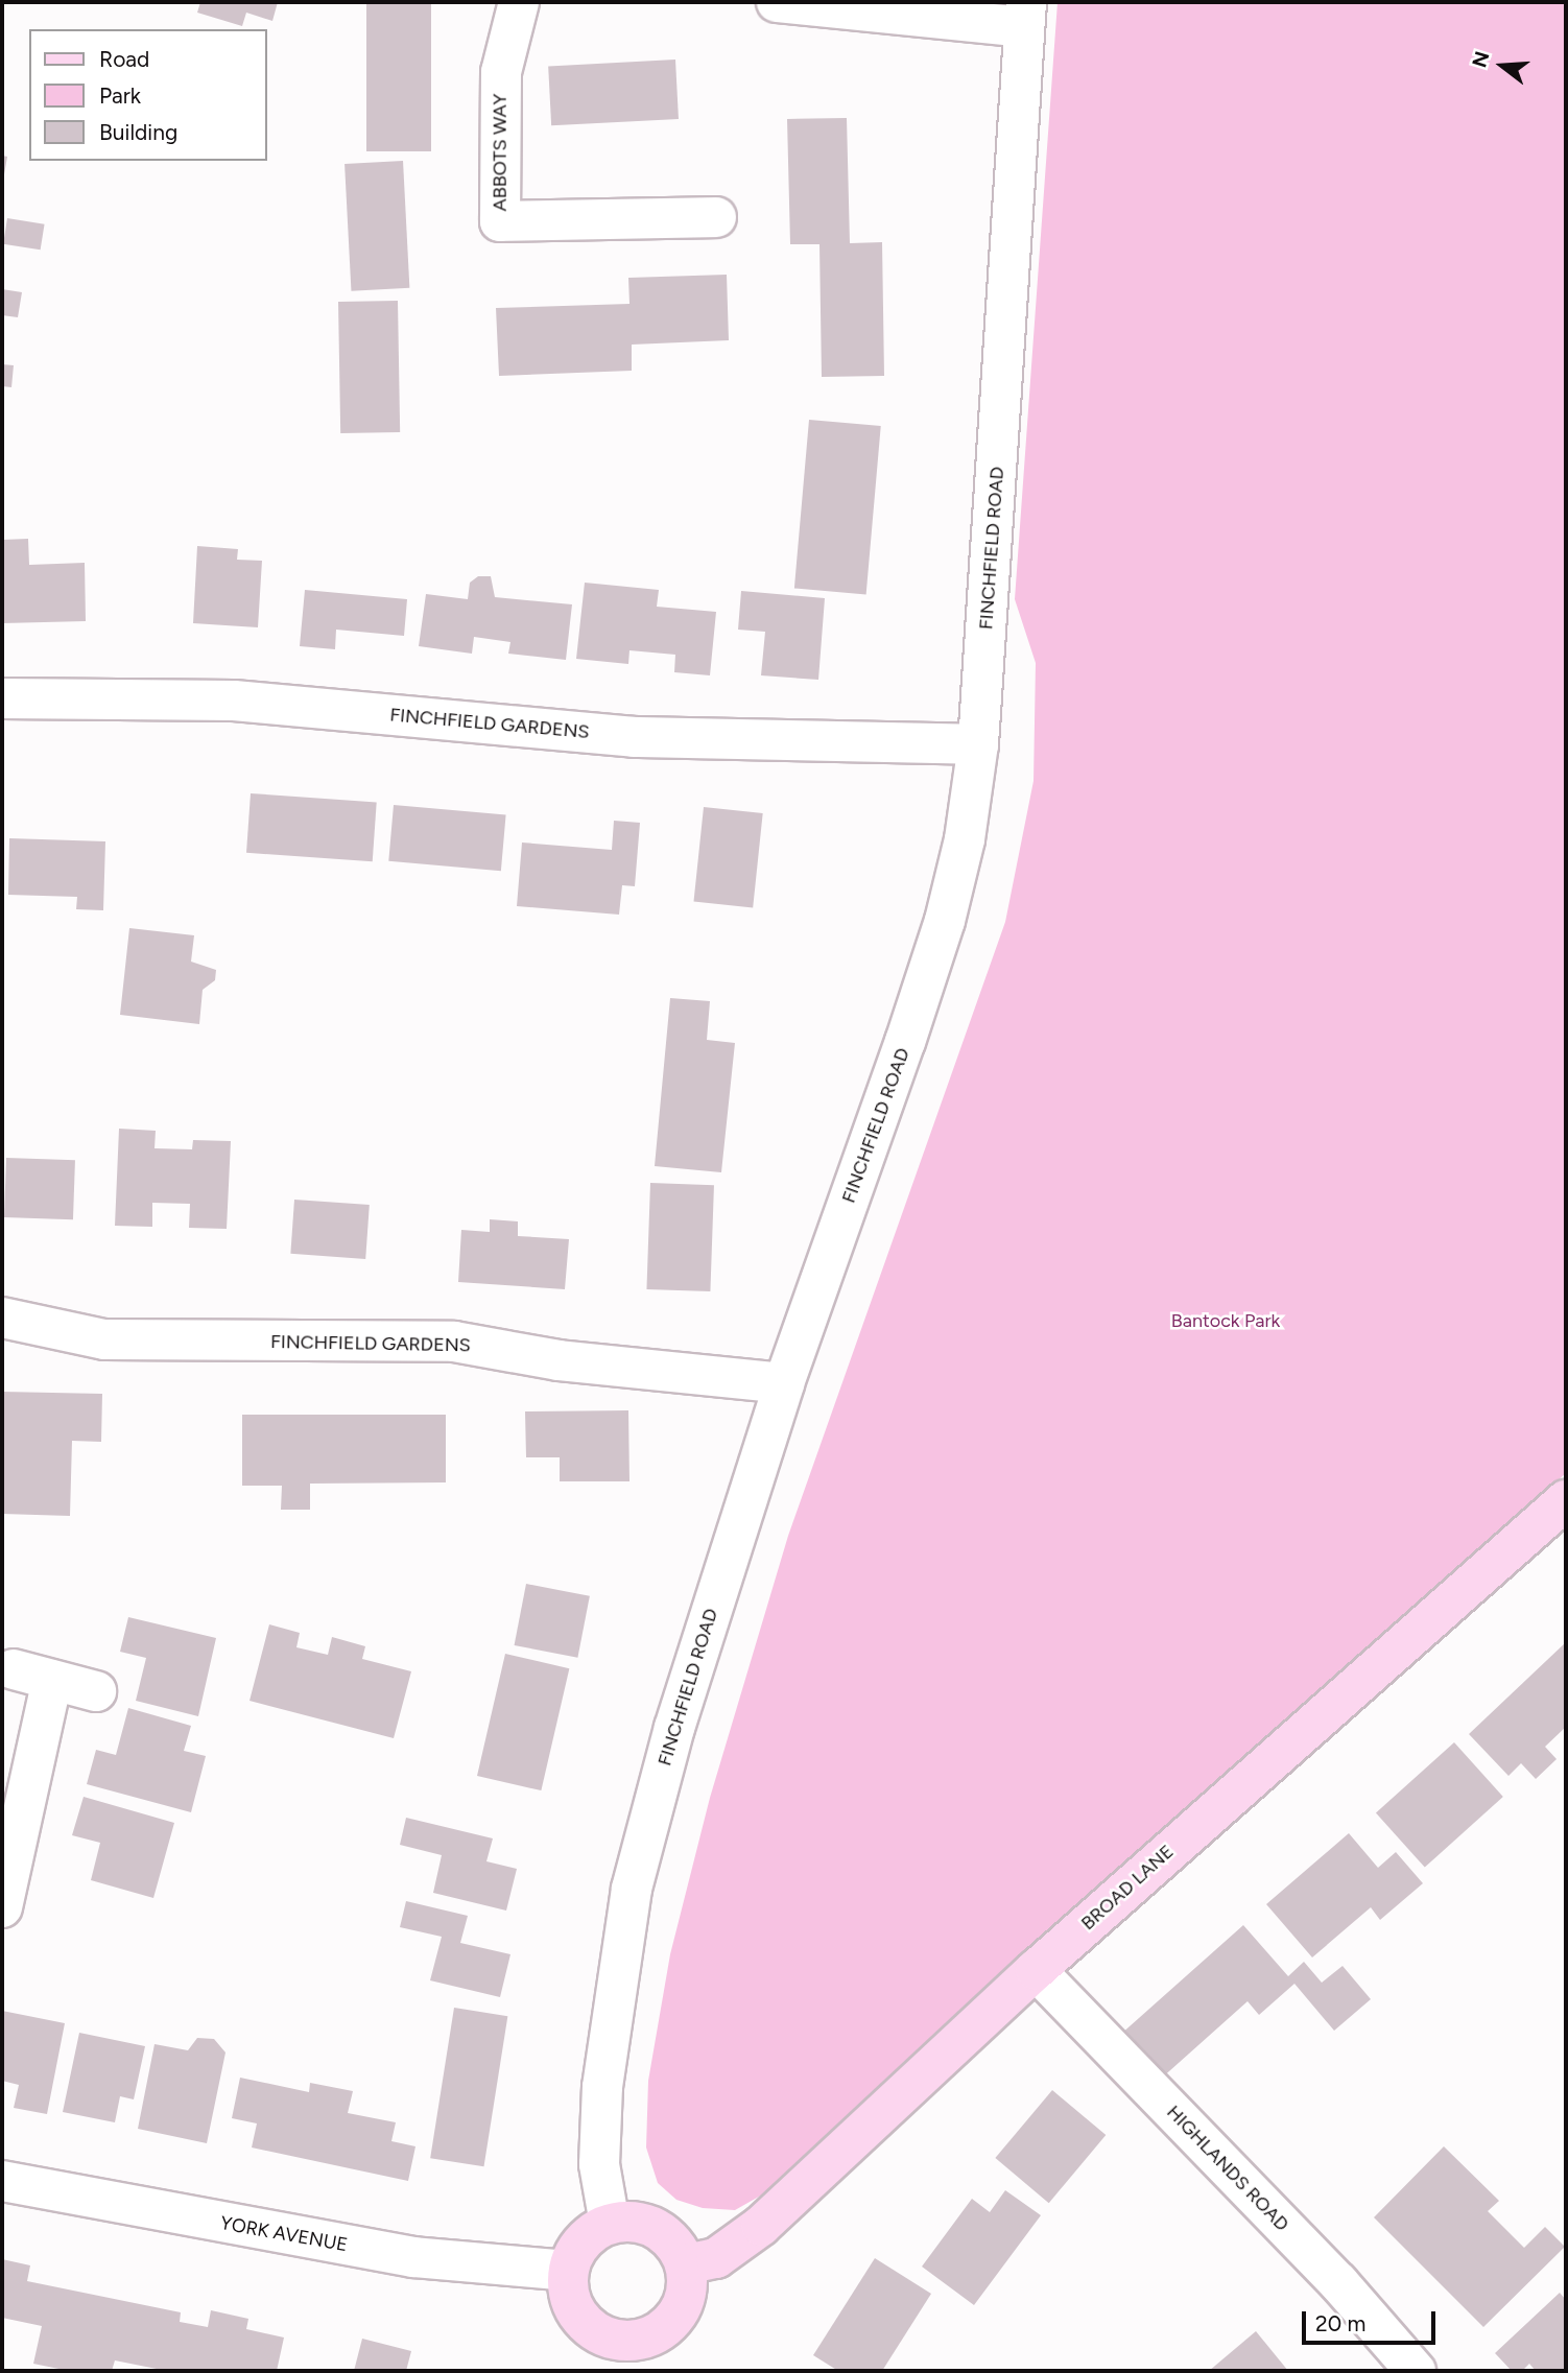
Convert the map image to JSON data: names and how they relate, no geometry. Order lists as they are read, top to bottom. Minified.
{"streets":{"main road":["BROAD LANE"],"street":["ABBOTS WAY","FINCHFIELD ROAD","FINCHFIELD GARDENS","HIGHLANDS ROAD","YORK AVENUE"]},"crossings":[["FINCHFIELD ROAD","FINCHFIELD GARDENS"],["FINCHFIELD ROAD","BROAD LANE"],["FINCHFIELD ROAD","YORK AVENUE"],["BROAD LANE","HIGHLANDS ROAD"],["BROAD LANE","YORK AVENUE"]],"parks":["Bantock Park"],"legend":["Road","Park","Building"],"scale_bar":"20 m","north":"left"}
